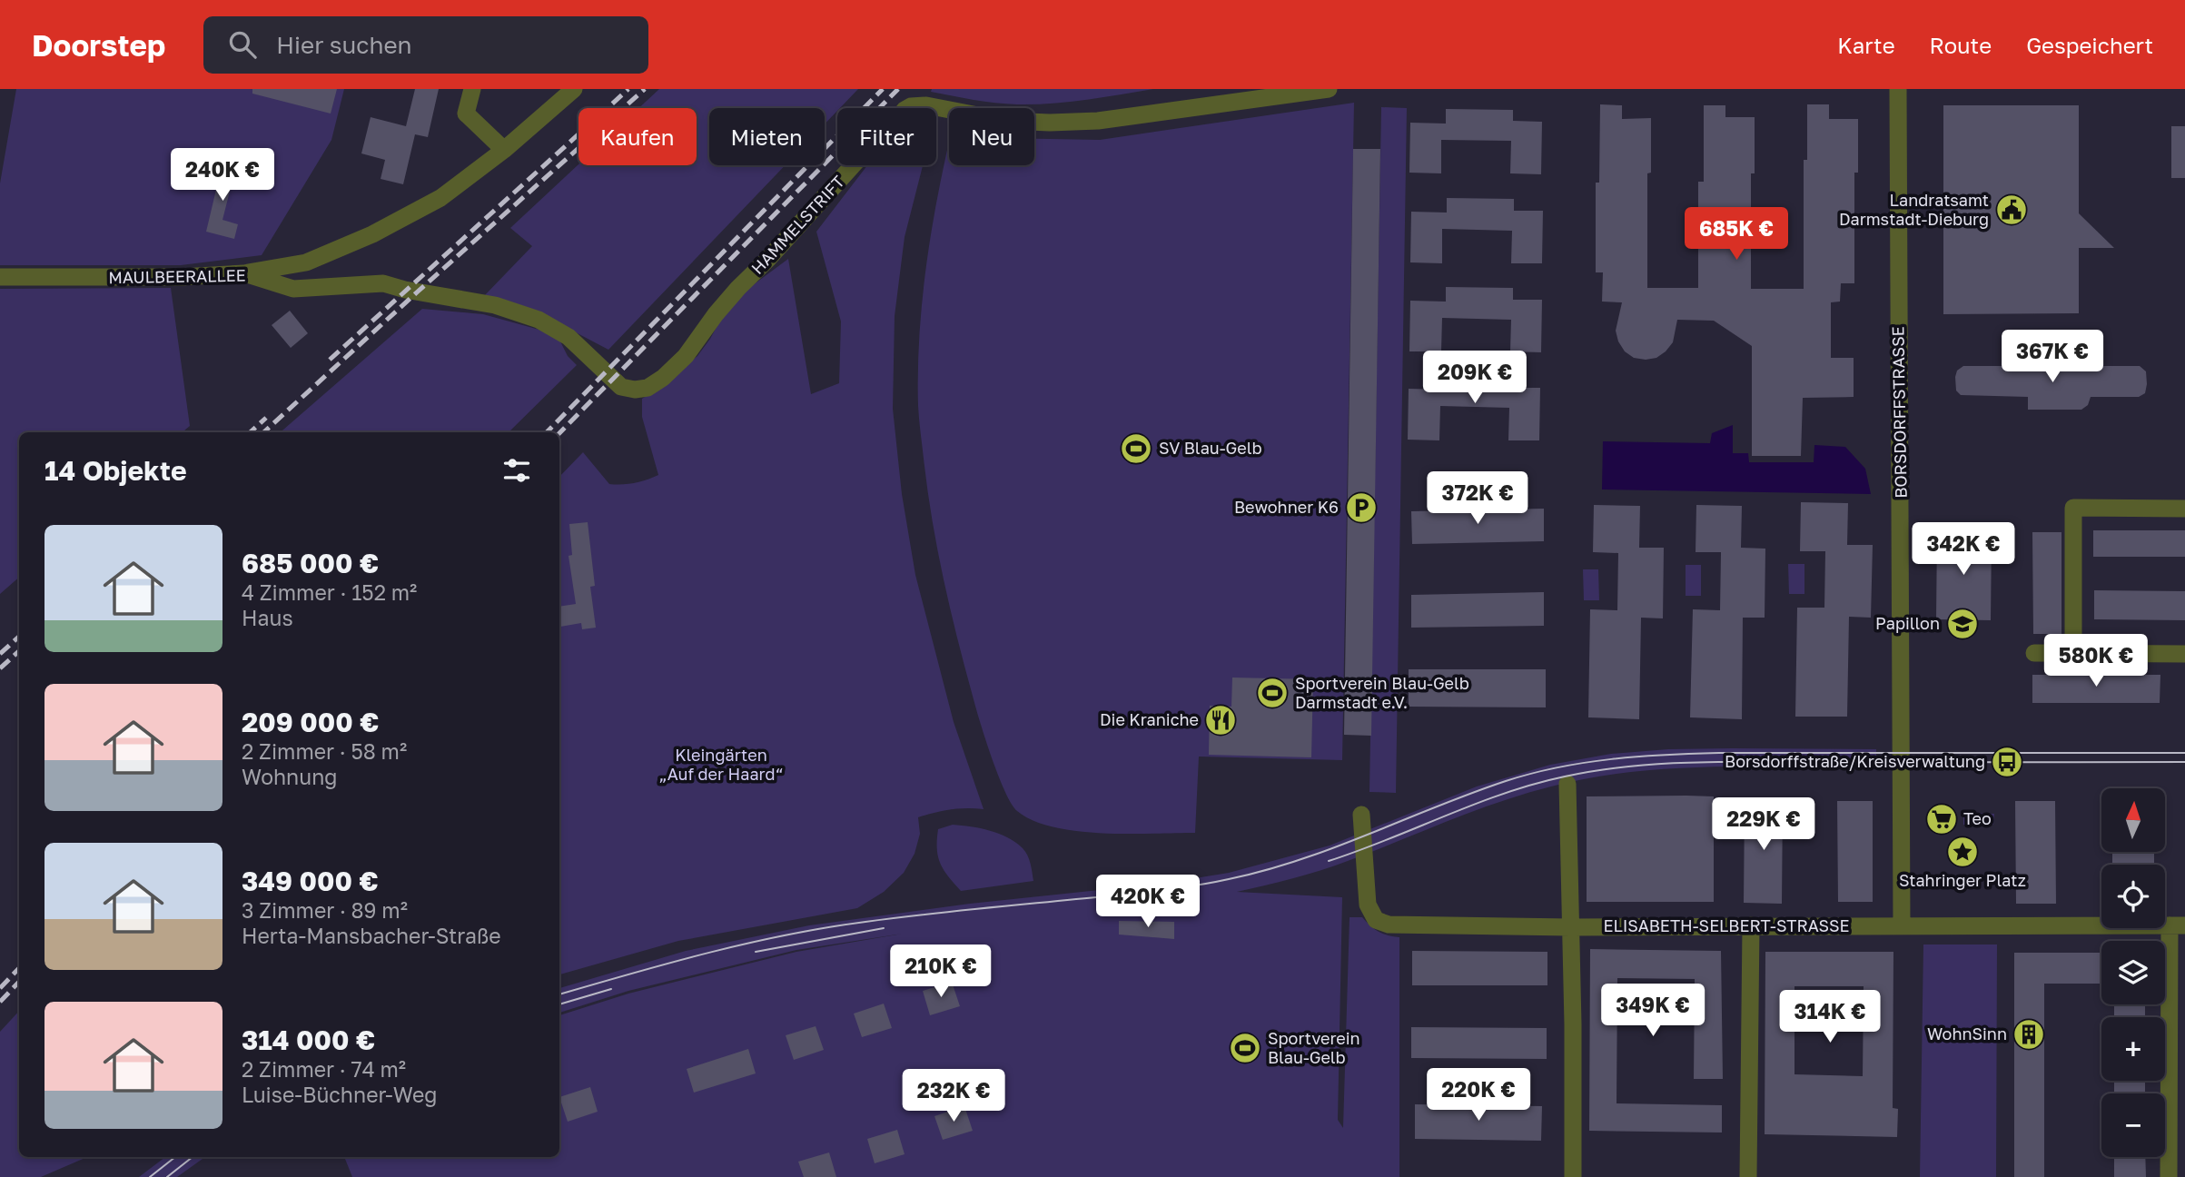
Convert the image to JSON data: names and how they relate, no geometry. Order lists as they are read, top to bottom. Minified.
{"streets":{"street":["HAMMELSTRIFT","MAULBEERALLEE","BORSDORFFSTRASSE","ELISABETH-SELBERT-STRASSE"]},"crossings":[["HAMMELSTRIFT","MAULBEERALLEE"],["BORSDORFFSTRASSE","ELISABETH-SELBERT-STRASSE"]],"parks":["Kleingärten „Auf der Haard“"],"places":{"public building":["Landratsamt Darmstadt-Dieburg"],"sports":["SV Blau-Gelb","Sportverein Blau-Gelb Darmstadt e.V.","Sportverein Blau-Gelb"],"parking":["Bewohner K6"],"school or university":["Papillon"],"restaurant":["Die Kraniche"],"bus stop":["Borsdorffstraße/Kreisverwaltung"],"supermarket":["Teo"],"place":["Stahringer Platz"],"building":["WohnSinn"]},"north":"top","page":{"header":"Doorstep","search":"Hier suchen","nav":["Karte","Route","Gespeichert"],"chip":["Kaufen","Mieten","Filter","Neu"],"price":["240K €","685K €","367K €","209K €","372K €","342K €","580K €","229K €","420K €","210K €","349K €","314K €","220K €","232K €"],"heading":"14 Objekte","list":[{"name":"685 000 €","note":"4 Zimmer · 152 m² · Haus"},{"name":"209 000 €","note":"2 Zimmer · 58 m² · Wohnung"},{"name":"349 000 €","note":"3 Zimmer · 89 m² · Herta-Mansbacher-Straße"},{"name":"314 000 €","note":"2 Zimmer · 74 m² · Luise-Büchner-Weg"}],"map_buttons":["+","−"]}}
